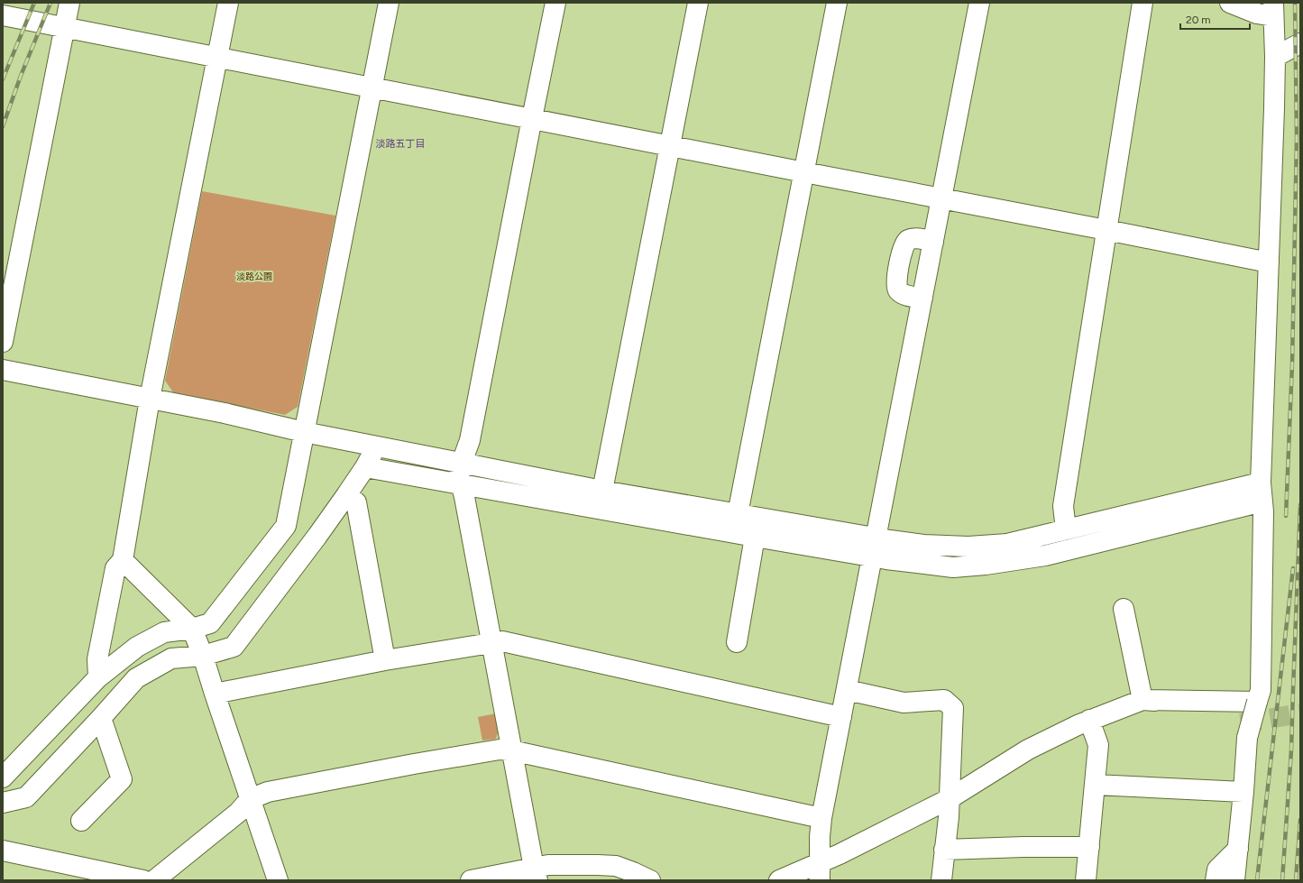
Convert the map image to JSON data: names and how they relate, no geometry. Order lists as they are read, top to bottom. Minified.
{"districts":["淡路五丁目"],"parks":["淡路公園"],"scale_bar":"20 m"}
